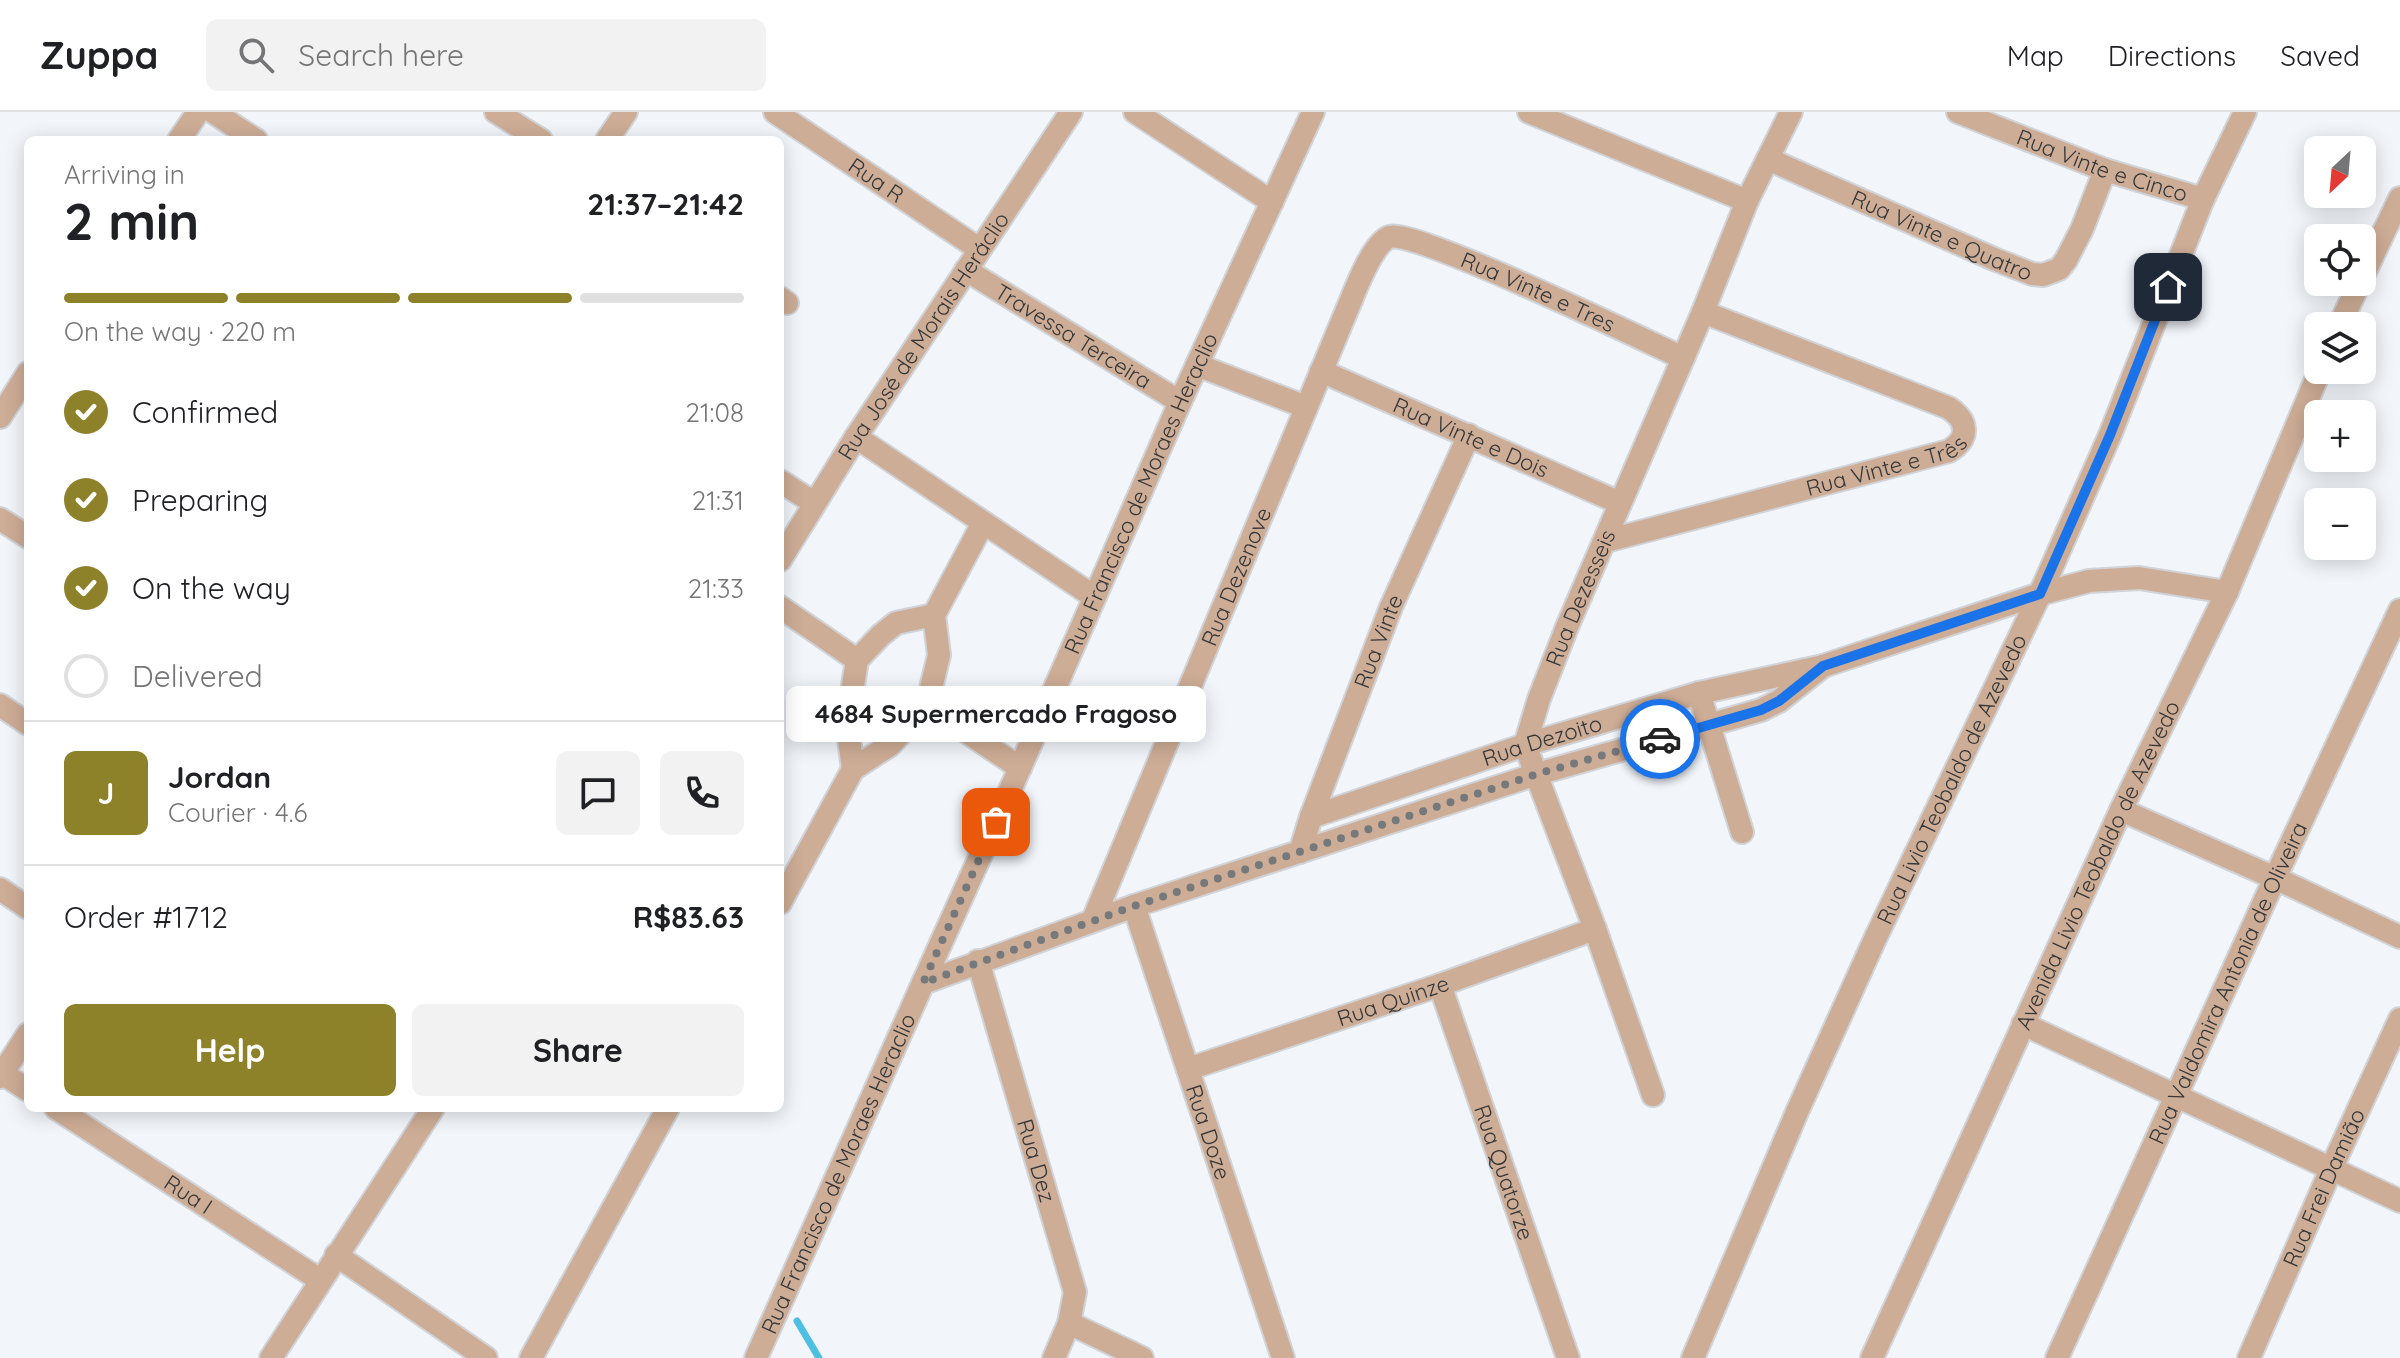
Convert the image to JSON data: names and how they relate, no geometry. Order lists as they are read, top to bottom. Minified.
{"streets":{"street":["Rua Vinte e Cinco","Rua R","Rua Vinte e Quatro","Rua Vinte e Tres","Rua José de Morais Heráclio","Travessa Terceira","Rua Vinte e Dois","Rua Vinte e Três","Rua Francisco de Moraes Heraclio","Rua Dezenove","Rua Dezesseis","Rua Vinte","Rua Dezoito","Rua Livio Teobaldo de Azevedo","Avenida Livio Teobaldo de Azevedo","Rua Valdomira Antonia de Oliveira","Rua Quinze","Rua Doze","Rua Dez","Rua Quatorze","Rua Frei Damião","Rua I"]},"crossings":[["Rua Vinte e Cinco","Rua Vinte e Quatro"],["Rua Vinte e Cinco","Rua Livio Teobaldo de Azevedo"],["Rua R","Rua José de Morais Heráclio"],["Rua Vinte e Quatro","Rua Dezesseis"],["Rua Vinte e Tres","Rua Dezenove"],["Rua Vinte e Tres","Rua Dezesseis"],["Rua José de Morais Heráclio","Travessa Terceira"],["Travessa Terceira","Rua Francisco de Moraes Heraclio"],["Rua Vinte e Dois","Rua Dezenove"],["Rua Vinte e Dois","Rua Dezesseis"],["Rua Vinte e Dois","Rua Vinte"],["Rua Vinte e Três","Rua Dezesseis"],["Rua Francisco de Moraes Heraclio","Rua Dezoito"],["Rua Dezenove","Rua Dezoito"],["Rua Dezesseis","Rua Dezoito"],["Rua Vinte","Rua Dezoito"],["Rua Dezoito","Rua Livio Teobaldo de Azevedo"],["Rua Dezoito","Avenida Livio Teobaldo de Azevedo"],["Rua Dezoito","Rua Doze"],["Rua Dezoito","Rua Dez"],["Rua Quinze","Rua Doze"],["Rua Quinze","Rua Quatorze"]],"places":["4684 Supermercado Fragoso"],"north":"bottom left","page":{"header":"Zuppa","search":"Search here","nav":["Map","Directions","Saved"],"map_buttons":["+","−"],"heading":["2 min","Arriving in","21:37–21:42"],"panel":["Jordan","Courier · 4.6","Order #1712","R$83.63"],"bar":"On the way · 220 m","list":[["Confirmed","21:08"],["Preparing","21:31"],["On the way","21:33"],"Delivered"],"bubble":"4684 Supermercado Fragoso","round":"J","buttons":["Help","Share"]}}
